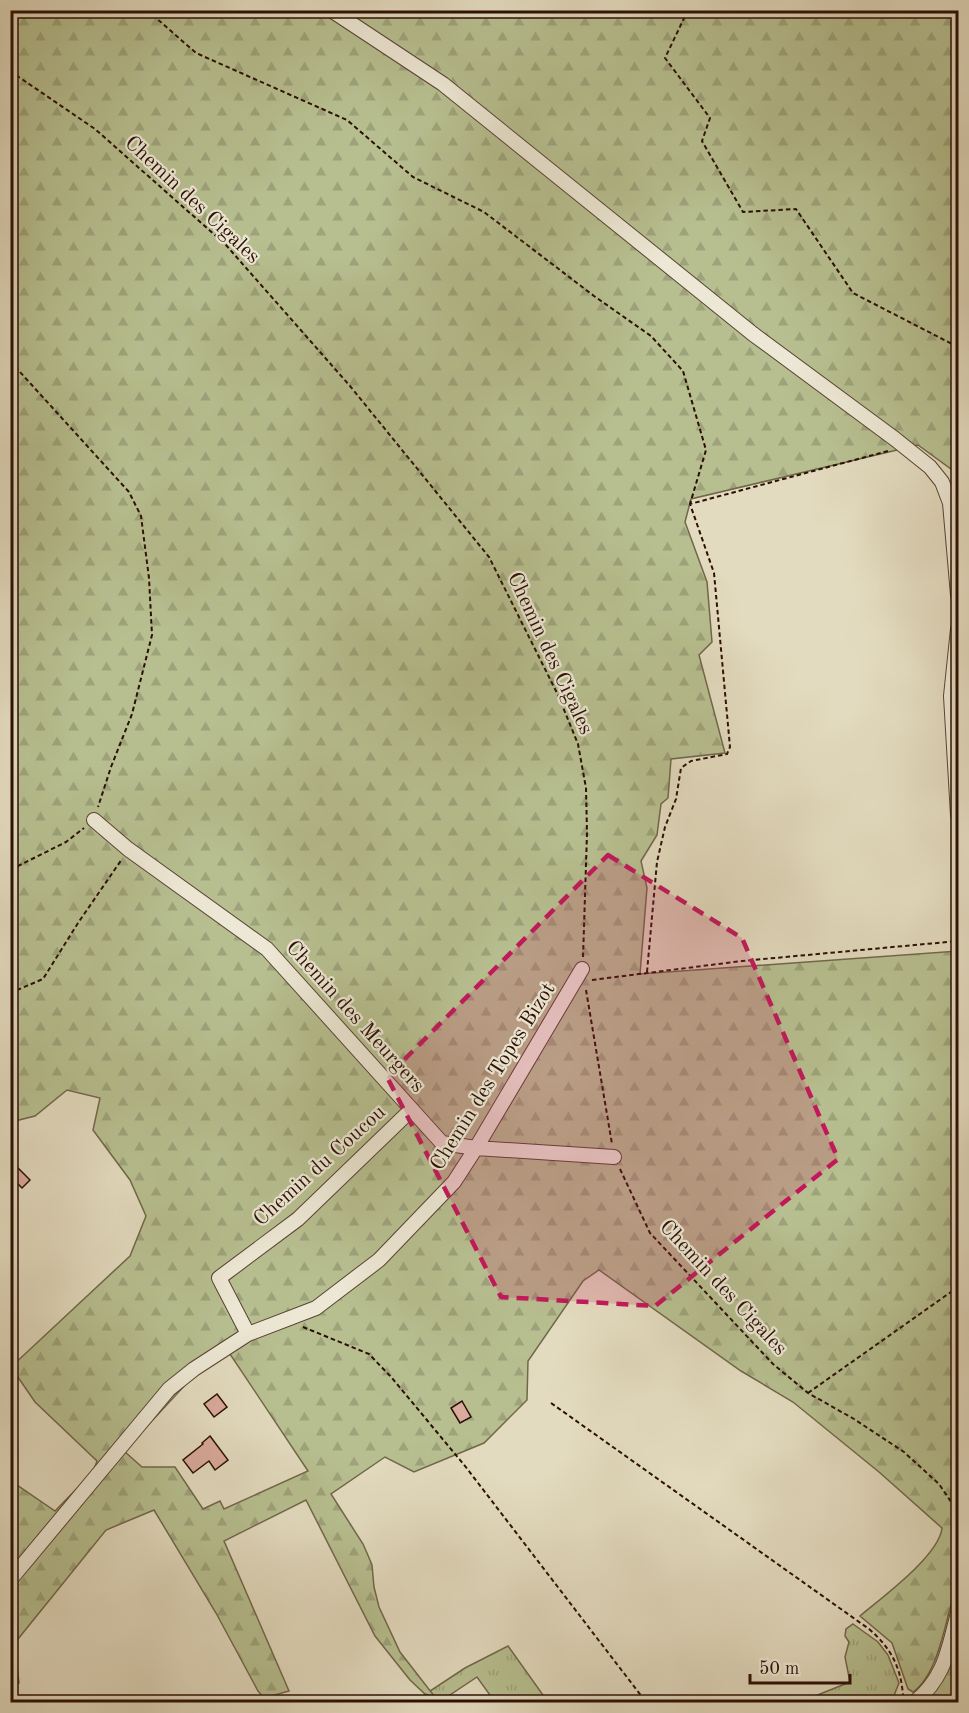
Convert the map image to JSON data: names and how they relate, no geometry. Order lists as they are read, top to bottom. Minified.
{"streets":{"street":["Chemin des Meurgers","Chemin des Topes Bizot","Chemin du Coucou"],"path":["Chemin des Cigales"]},"crossings":[["Chemin des Cigales","Chemin des Meurgers"],["Chemin des Cigales","Chemin des Topes Bizot"],["Chemin des Meurgers","Chemin des Topes Bizot"],["Chemin des Meurgers","Chemin du Coucou"],["Chemin des Topes Bizot","Chemin du Coucou"]],"scale_bar":"50 m"}
